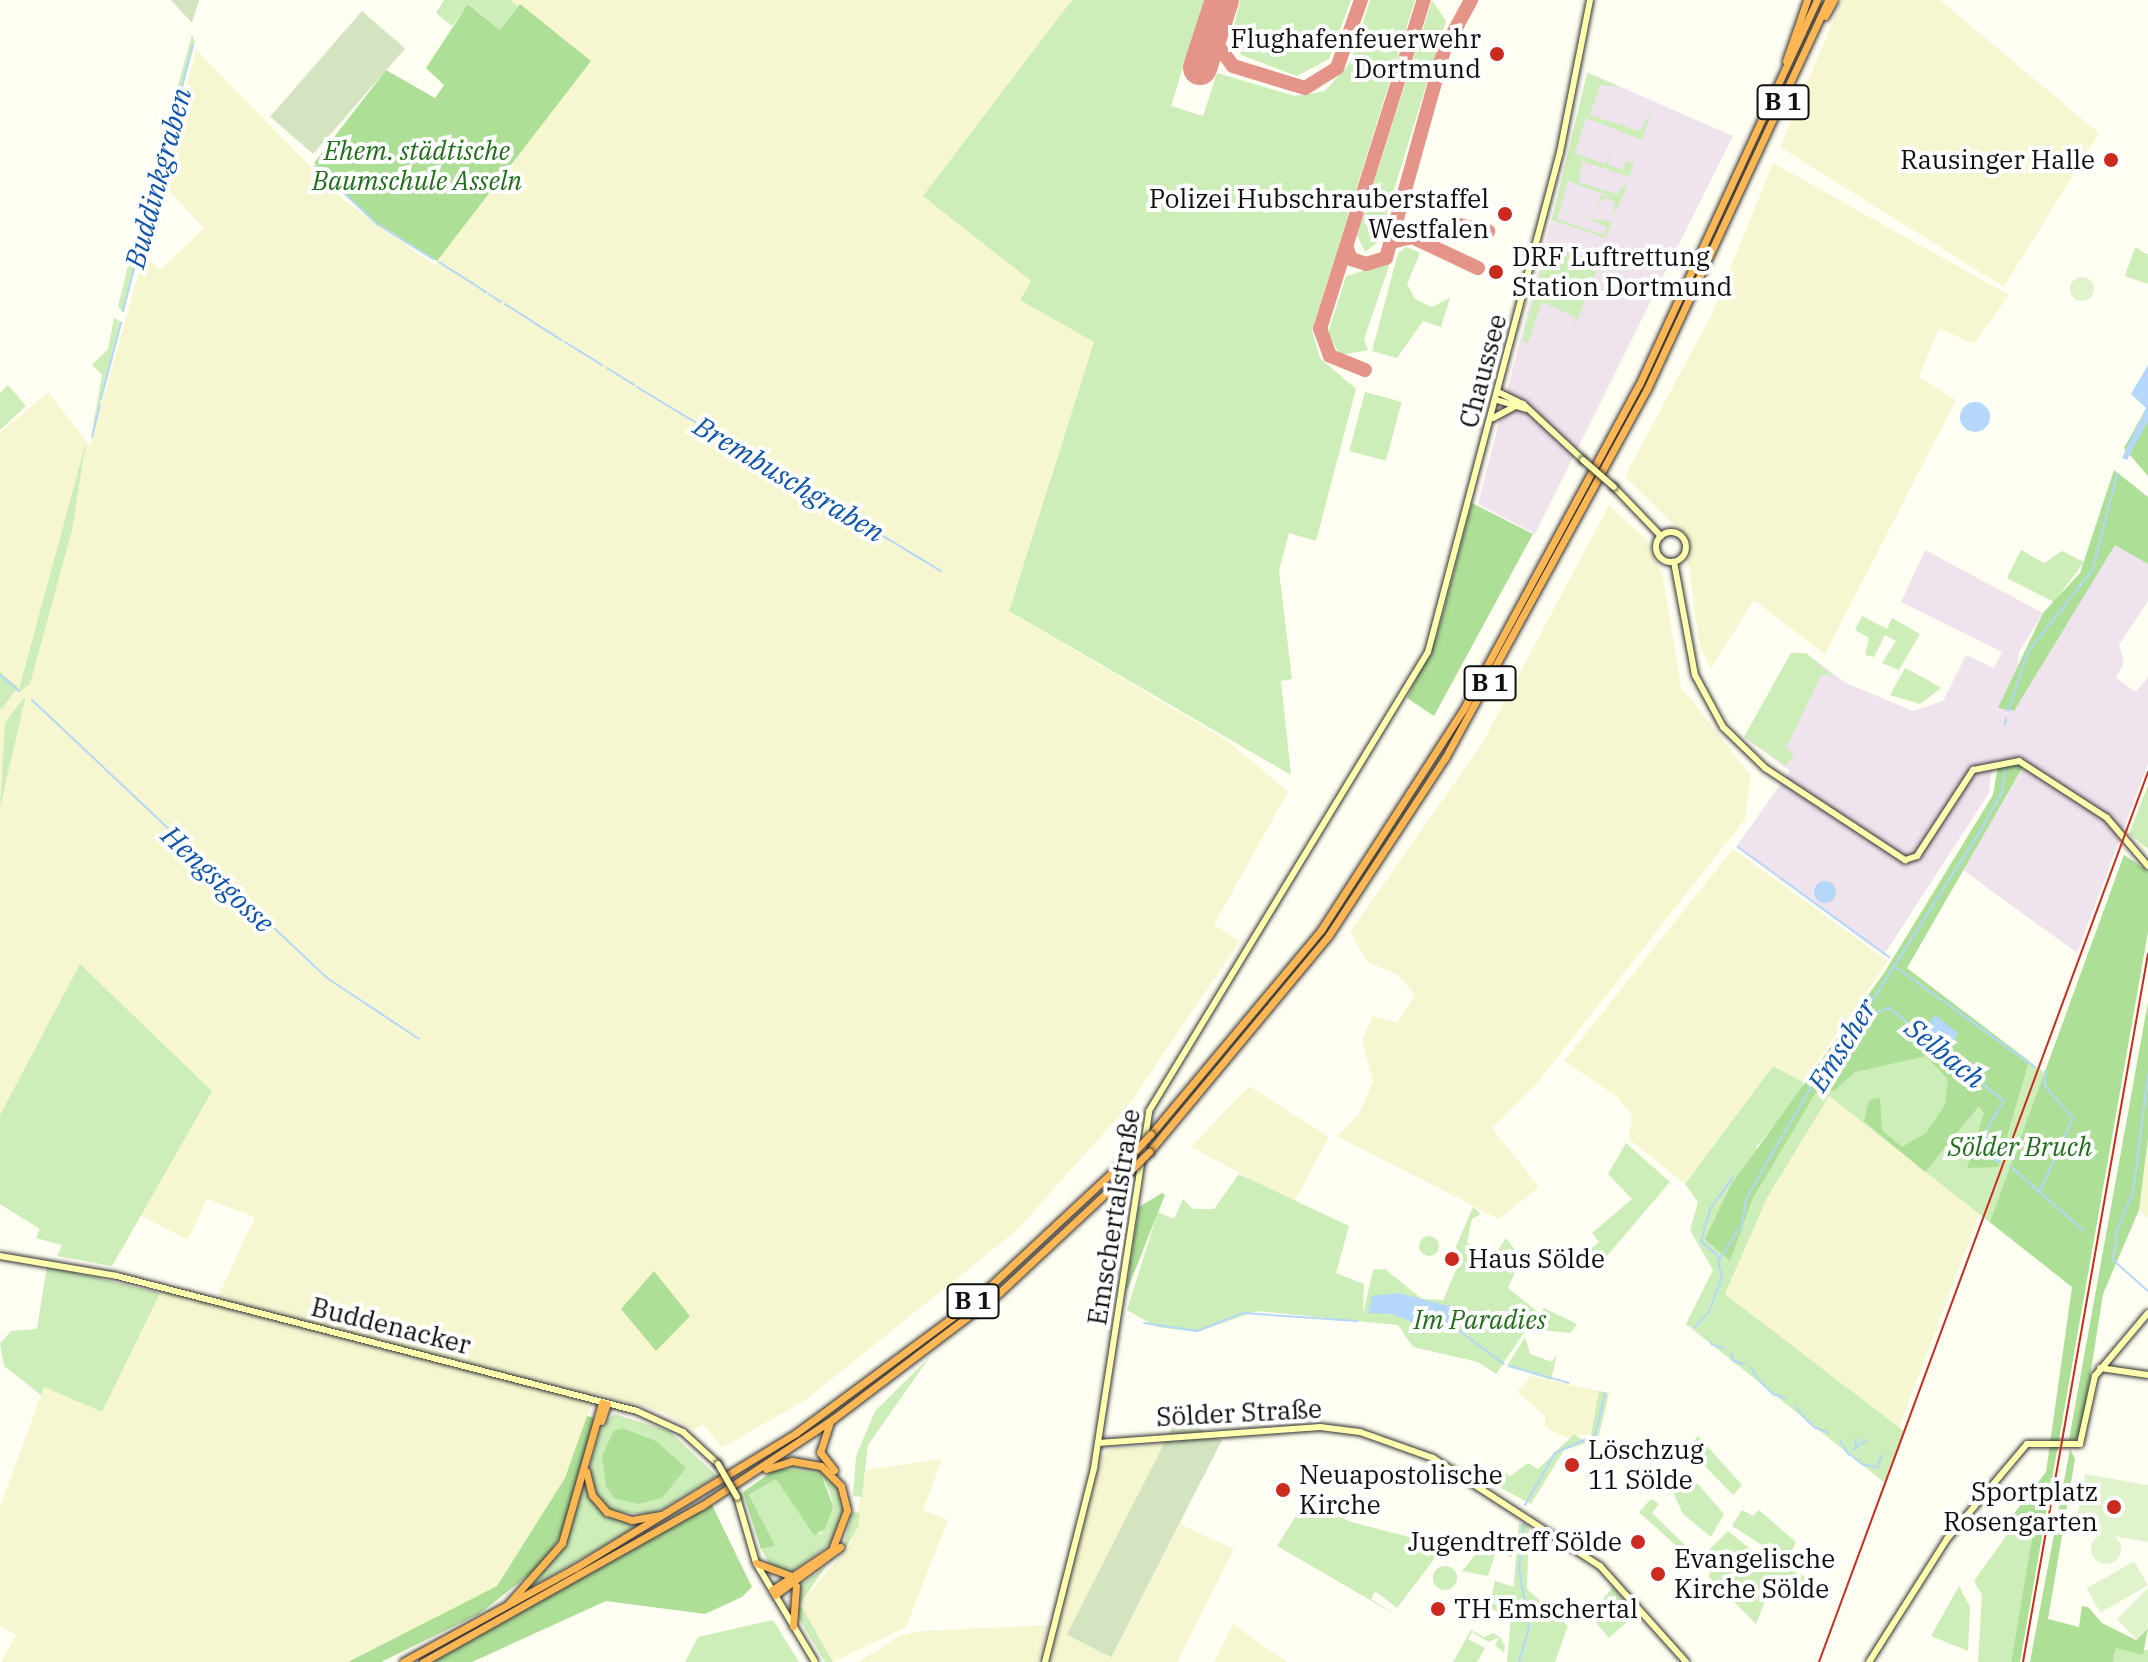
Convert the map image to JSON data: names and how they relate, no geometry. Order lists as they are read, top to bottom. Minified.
{"streets":{"highway":["B 1"],"main road":["Chaussee","Emschertalstraße","Buddenacker","Sölder Straße"]},"crossings":[["Chaussee","Emschertalstraße"],["Emschertalstraße","Sölder Straße"]],"water":["Buddinkgraben","Brembuschgraben","Hengstgosse","Emscher","Selbach"],"parks":["Ehem. städtische Baumschule Asseln","Sölder Bruch","Im Paradies"],"places":["Flughafenfeuerwehr Dortmund","Rausinger Halle","Polizei Hubschrauberstaffel Westfalen","DRF Luftrettung Station Dortmund","Haus Sölde","Löschzug 11 Sölde","Neuapostolische Kirche","Sportplatz Rosengarten","Jugendtreff Sölde","Evangelische Kirche Sölde","TH Emschertal"]}
